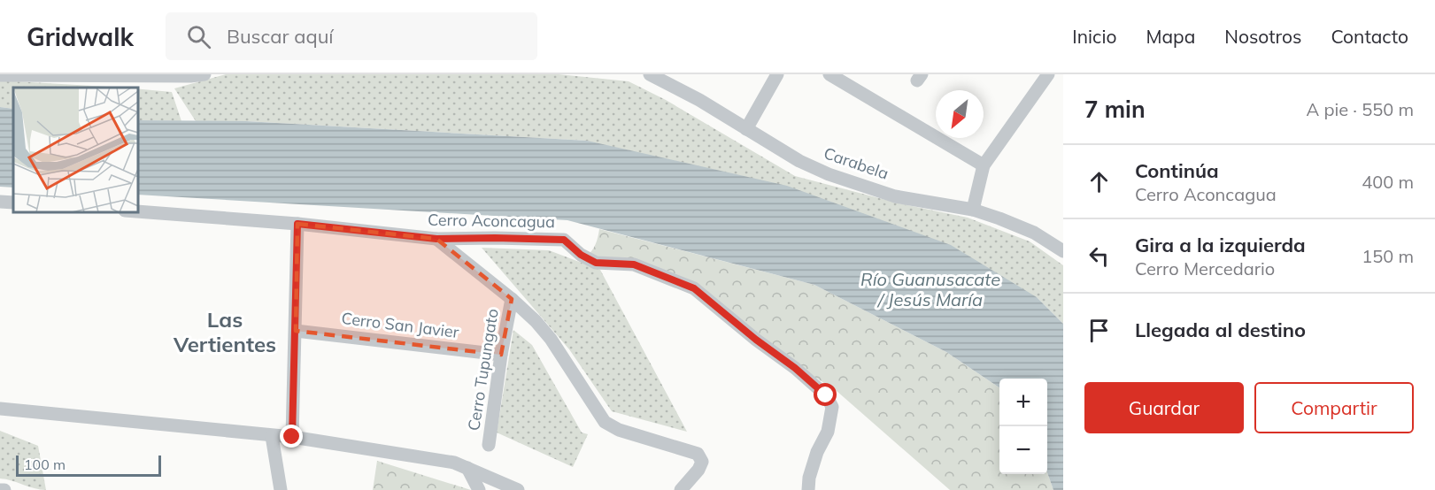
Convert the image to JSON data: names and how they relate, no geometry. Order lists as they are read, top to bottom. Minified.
{"streets":{"street":["Carabela","Cerro Aconcagua","Cerro San Javier","Cerro Tupungato"]},"crossings":[["Cerro San Javier","Cerro Tupungato"]],"districts":["Las Vertientes"],"water":["Río Guanusacate / Jesús María"],"scale_bar":"100 m","north":"bottom left","page":{"header":"Gridwalk","search":"Buscar aquí","nav":["Inicio","Mapa","Nosotros","Contacto"],"heading":["7 min","A pie · 550 m"],"list":[["Continúa","Cerro Aconcagua","400 m"],["Gira a la izquierda","Cerro Mercedario","150 m"],"Llegada al destino"],"buttons":["Guardar","Compartir"],"map_buttons":["+","−"],"scale":"100 m"}}
